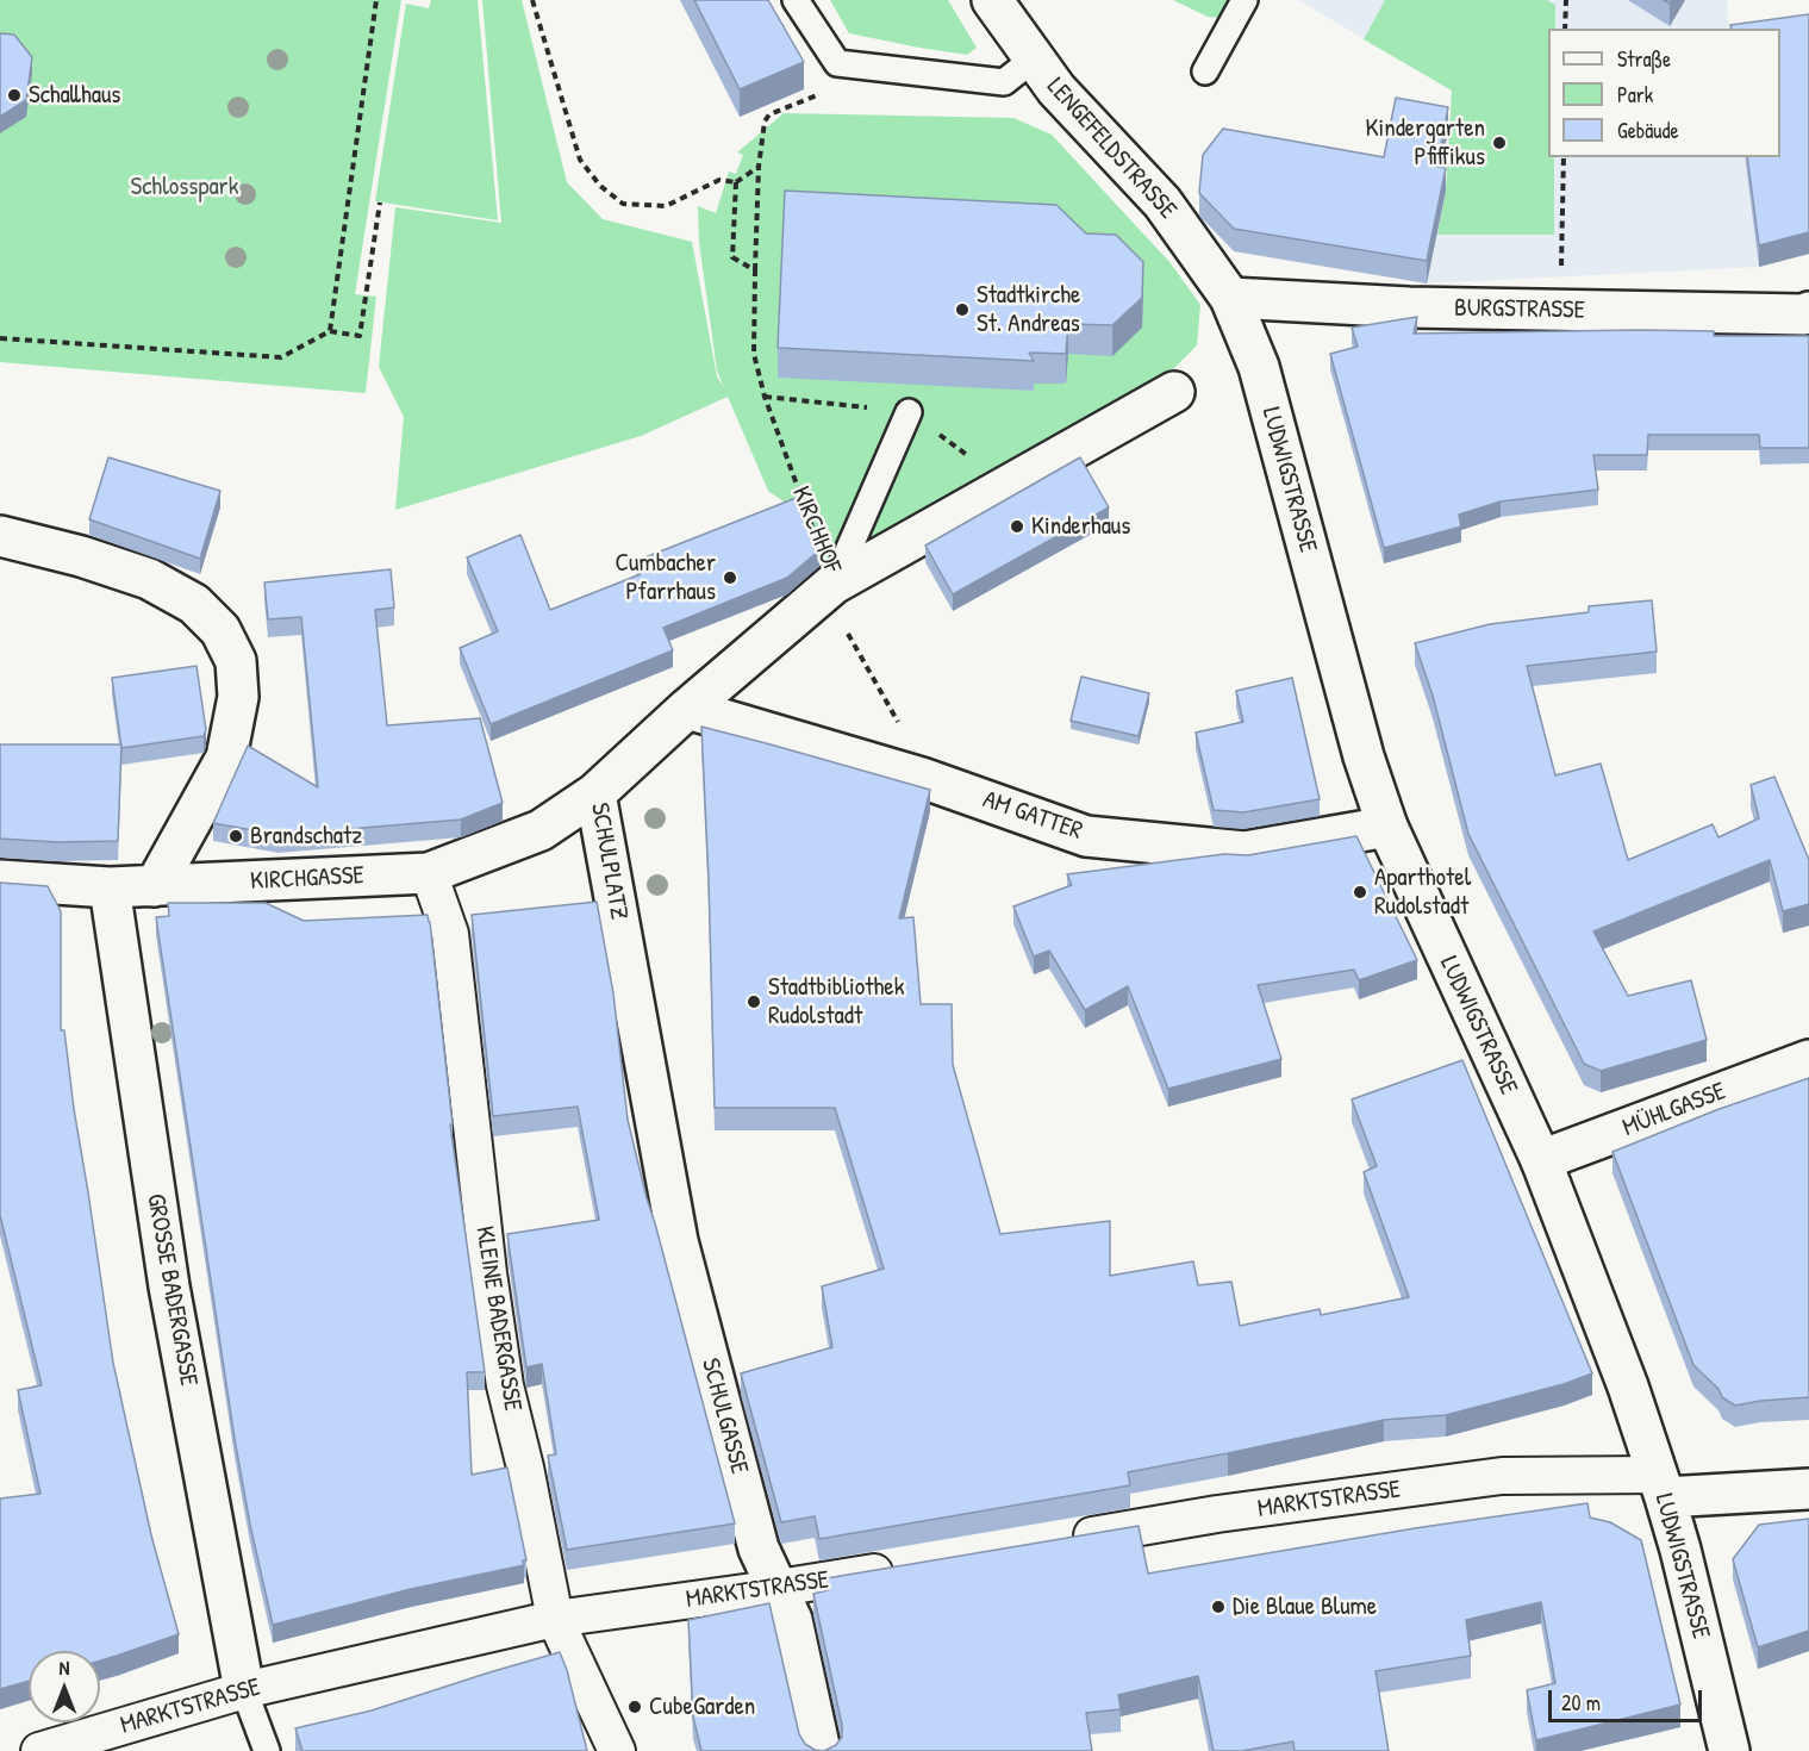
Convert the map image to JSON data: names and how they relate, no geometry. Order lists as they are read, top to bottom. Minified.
{"streets":{"street":["LENGEFELDSTRASSE","BURGSTRASSE","LUDWIGSTRASSE","KIRCHHOF","AM GATTER","SCHULPLATZ","KIRCHGASSE","MÜHLGASSE","GROSSE BADERGASSE","KLEINE BADERGASSE","SCHULGASSE","MARKTSTRASSE"]},"crossings":[["LENGEFELDSTRASSE","BURGSTRASSE"],["LENGEFELDSTRASSE","LUDWIGSTRASSE"],["BURGSTRASSE","LUDWIGSTRASSE"],["LUDWIGSTRASSE","AM GATTER"],["LUDWIGSTRASSE","MÜHLGASSE"],["LUDWIGSTRASSE","MARKTSTRASSE"],["KIRCHHOF","SCHULPLATZ"],["AM GATTER","SCHULPLATZ"],["SCHULPLATZ","KIRCHGASSE"],["SCHULPLATZ","SCHULGASSE"],["KIRCHGASSE","GROSSE BADERGASSE"],["KIRCHGASSE","KLEINE BADERGASSE"],["GROSSE BADERGASSE","MARKTSTRASSE"],["KLEINE BADERGASSE","MARKTSTRASSE"],["SCHULGASSE","MARKTSTRASSE"]],"parks":["Schlosspark"],"places":["Schallhaus","Kindergarten Pfiffikus","Stadtkirche St. Andreas","Kinderhaus","Cumbacher Pfarrhaus","Brandschatz","Aparthotel Rudolstadt","Stadtbibliothek Rudolstadt","Die Blaue Blume","CubeGarden"],"legend":["Straße","Park","Gebäude"],"scale_bar":"20 m","north":"top"}
